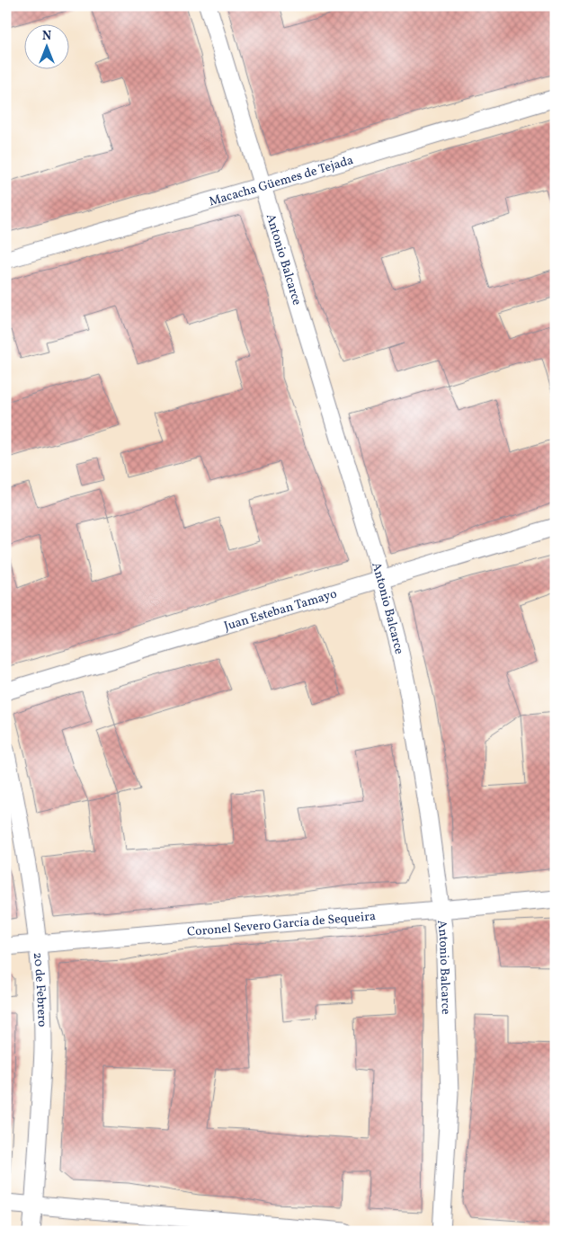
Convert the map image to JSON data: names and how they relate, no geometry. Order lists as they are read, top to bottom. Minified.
{"streets":{"street":["Macacha Güemes de Tejada","Antonio Balcarce","Juan Esteban Tamayo","Coronel Severo García de Sequeira","20 de Febrero"]},"crossings":[["Macacha Güemes de Tejada","Antonio Balcarce"],["Antonio Balcarce","Juan Esteban Tamayo"],["Antonio Balcarce","Coronel Severo García de Sequeira"],["Coronel Severo García de Sequeira","20 de Febrero"]],"north":"top"}
